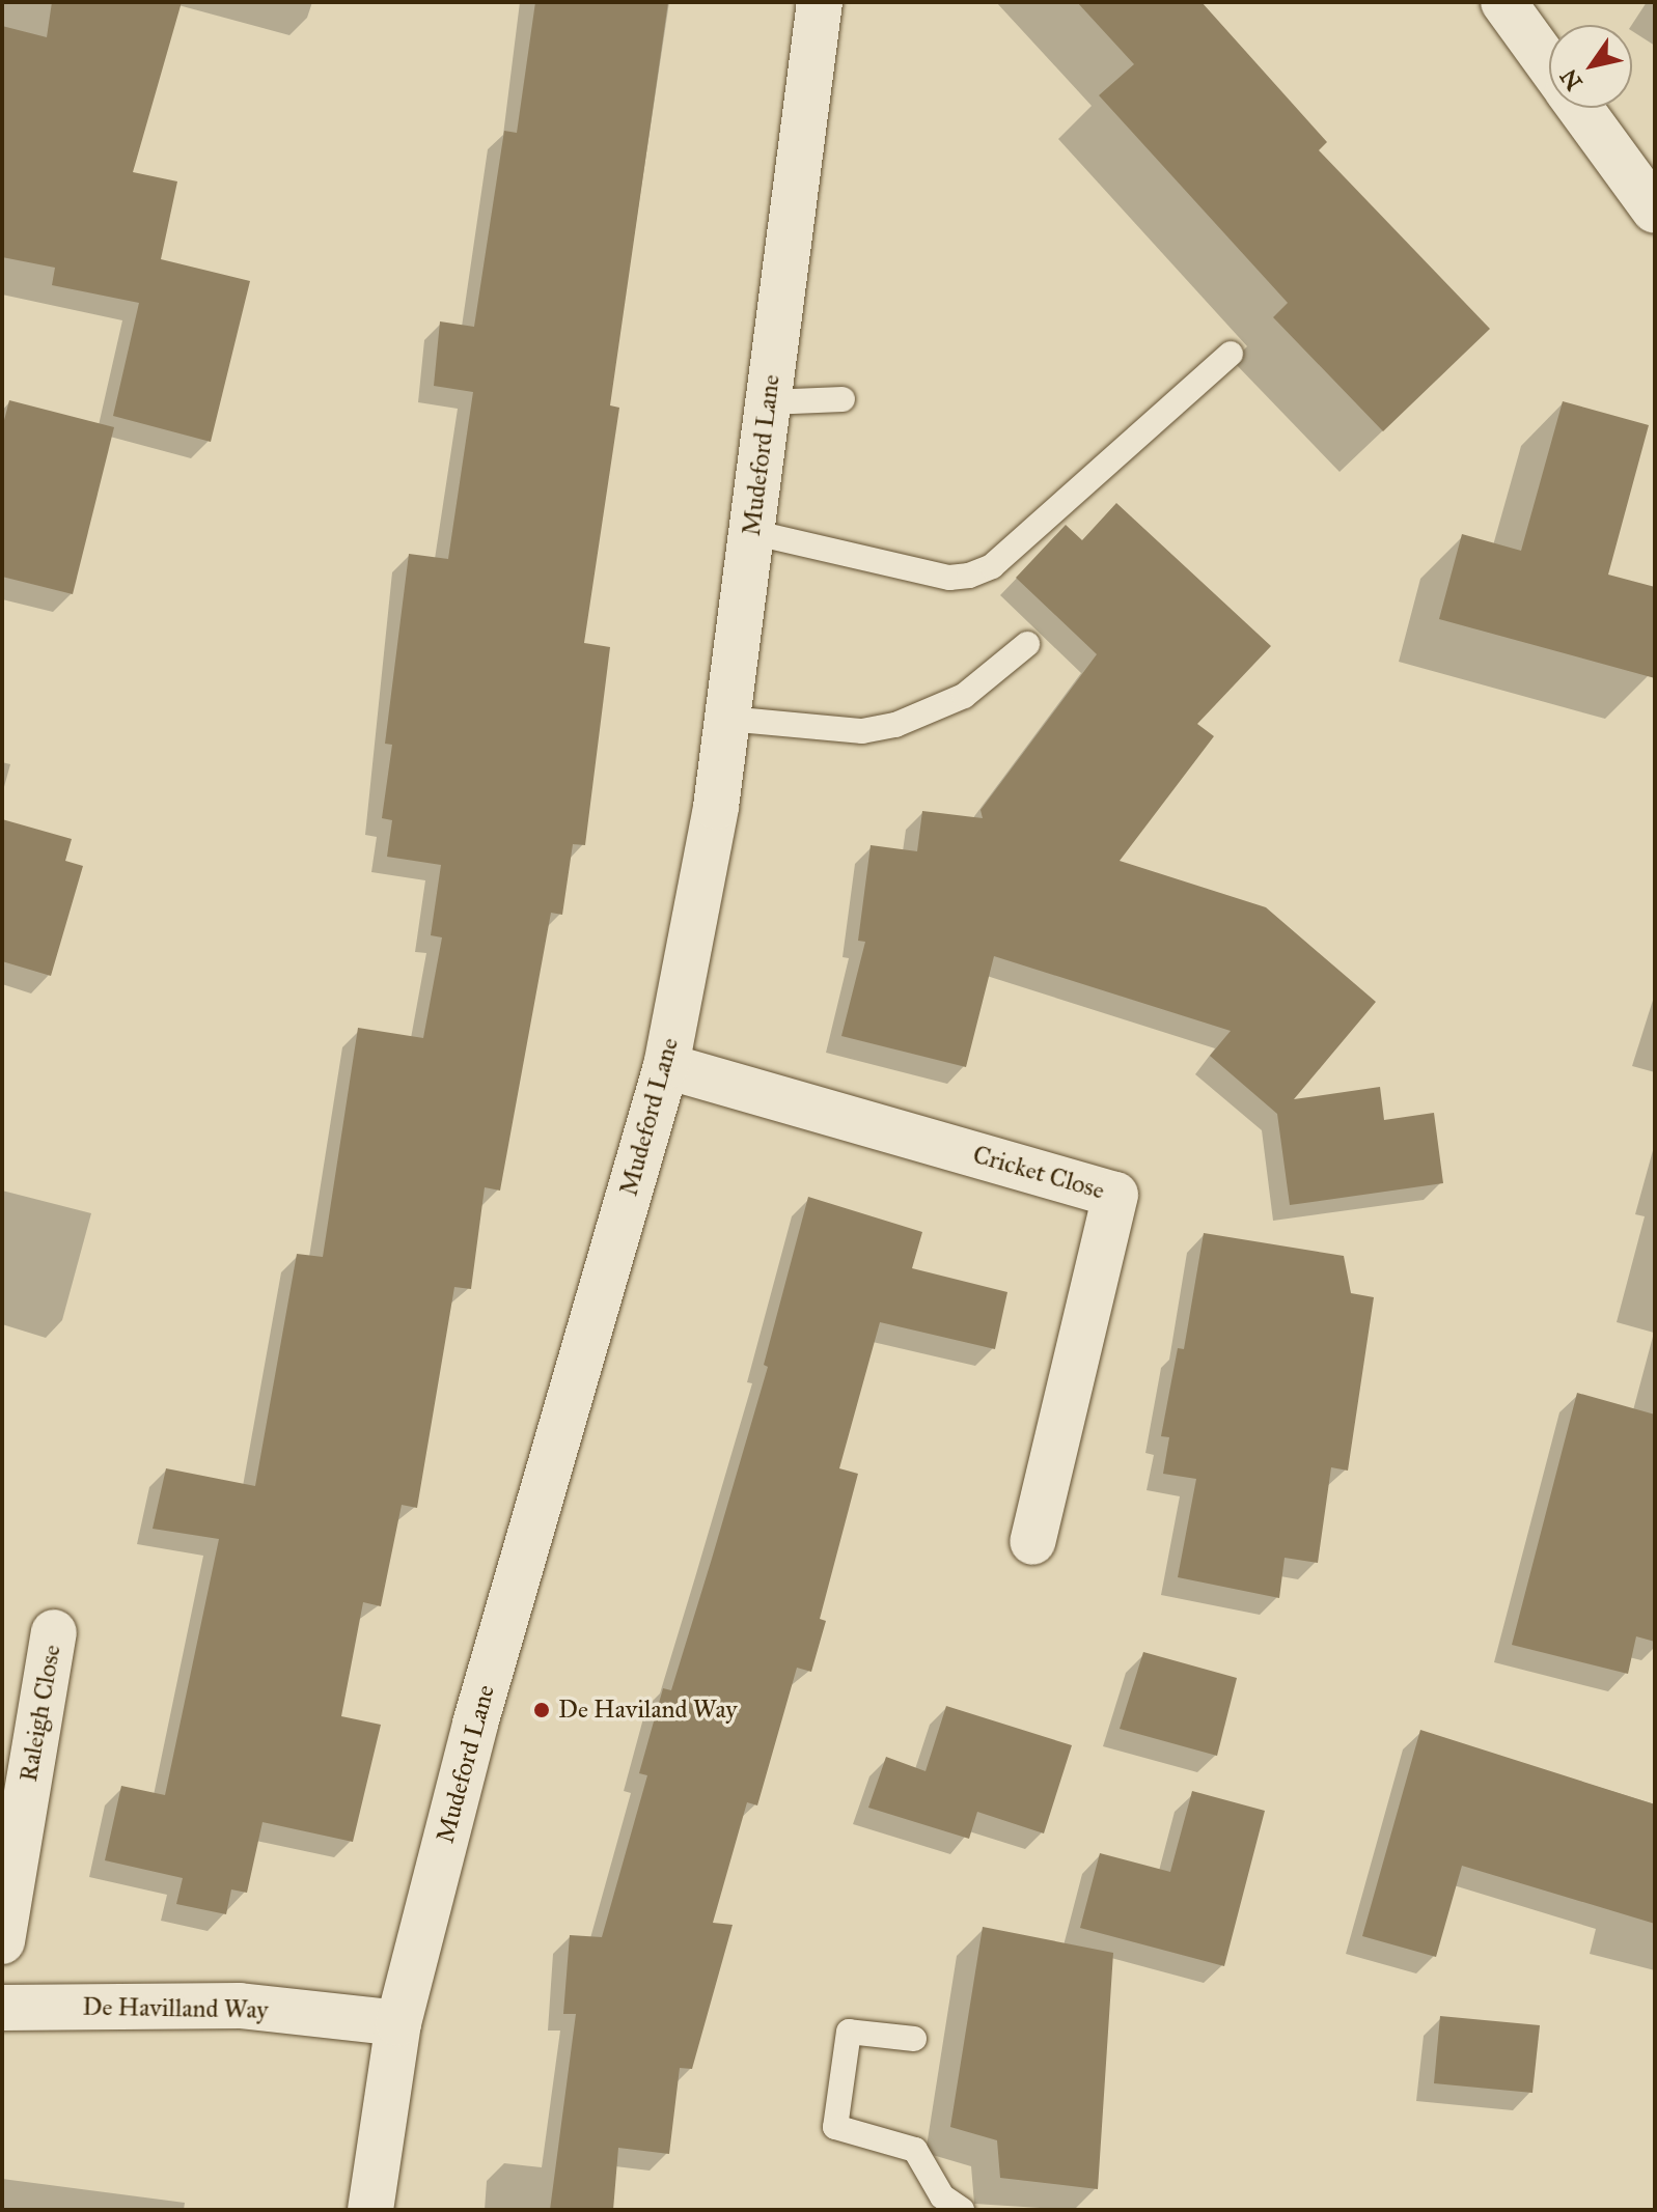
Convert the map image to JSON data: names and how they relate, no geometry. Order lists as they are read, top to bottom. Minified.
{"streets":{"street":["Mudeford Lane","Cricket Close","Raleigh Close","De Havilland Way"]},"crossings":[["Mudeford Lane","Cricket Close"],["Mudeford Lane","De Havilland Way"]],"places":["De Haviland Way"],"north":"bottom left"}
